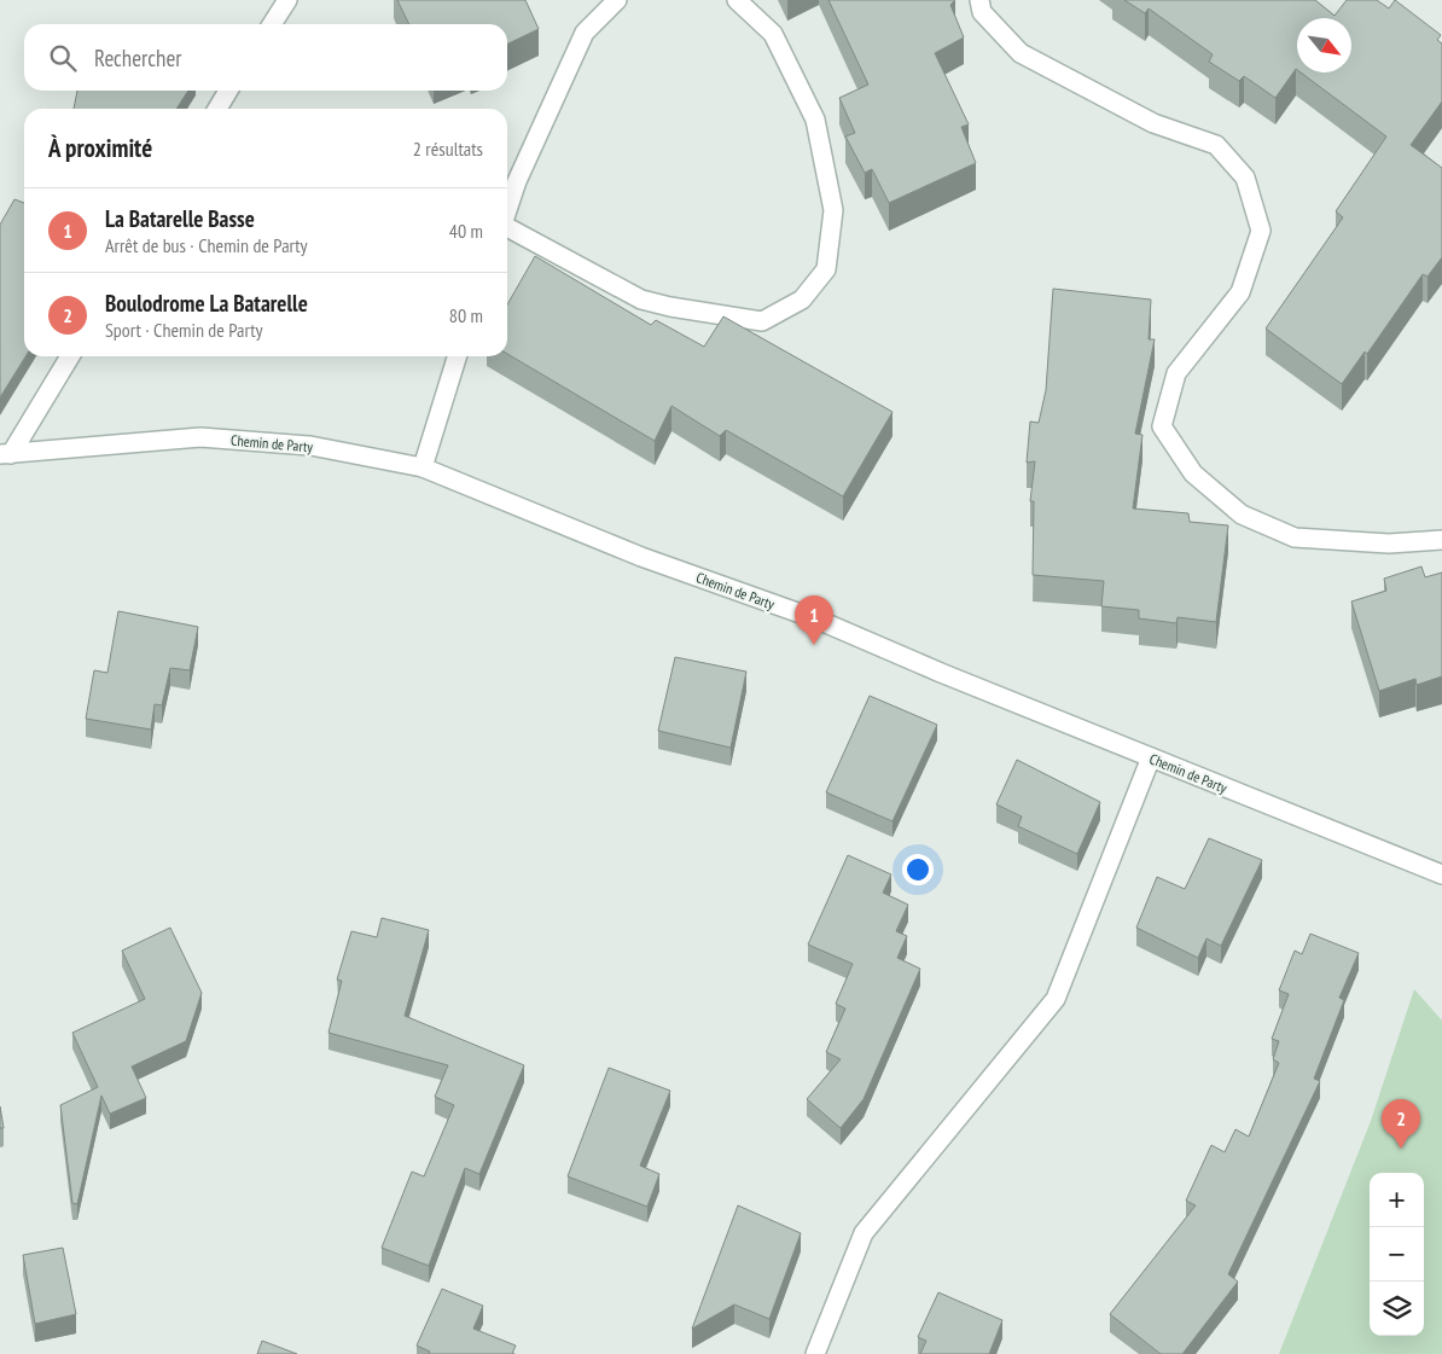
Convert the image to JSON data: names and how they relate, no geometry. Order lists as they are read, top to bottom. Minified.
{"streets":{"street":["Chemin de Party"]},"north":"bottom right","page":{"search":"Rechercher","heading":["À proximité","2 résultats"],"list":[{"mark":"1","name":"La Batarelle Basse","note":"Arrêt de bus · Chemin de Party","value":"40 m"},{"mark":"2","name":"Boulodrome La Batarelle","note":"Sport · Chemin de Party","value":"80 m"}],"pins":["1","2"],"map_buttons":["+","−"]}}
